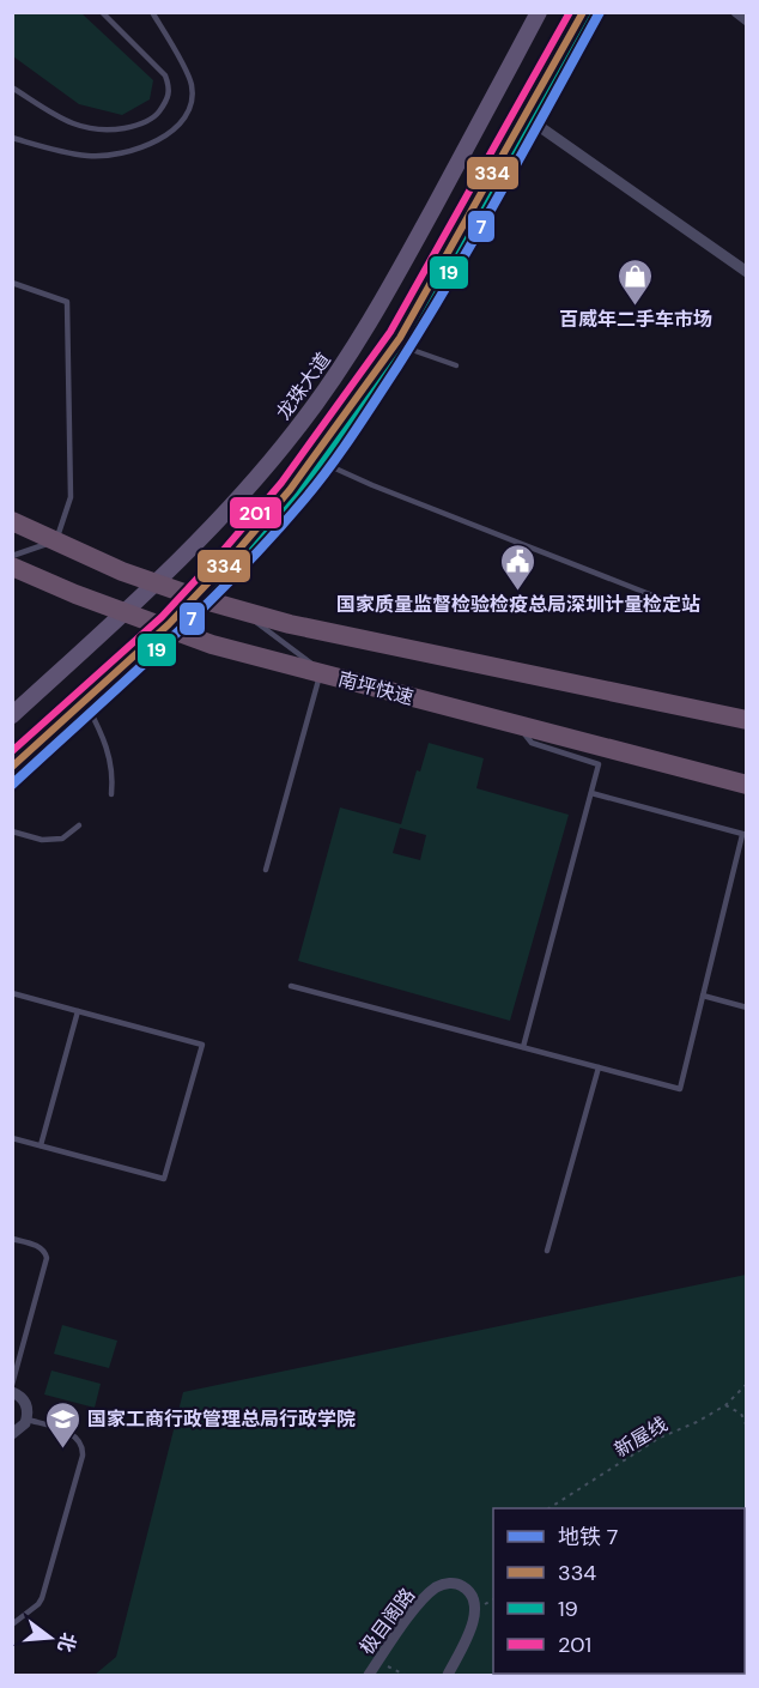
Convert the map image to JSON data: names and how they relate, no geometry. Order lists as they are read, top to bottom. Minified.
{"streets":{"highway":["南坪快速"],"main road":["龙珠大道"],"street":["极目阁路"],"path":["新屋线"]},"places":{"shop":["百威年二手车市场"],"public building":["国家质量监督检验检疫总局深圳计量检定站"],"school or university":["国家工商行政管理总局行政学院"]},"lines":["metro line 7","transit line 334","transit line 201","transit line 19"],"legend":["地铁 7","334","19","201"],"north":"right"}
